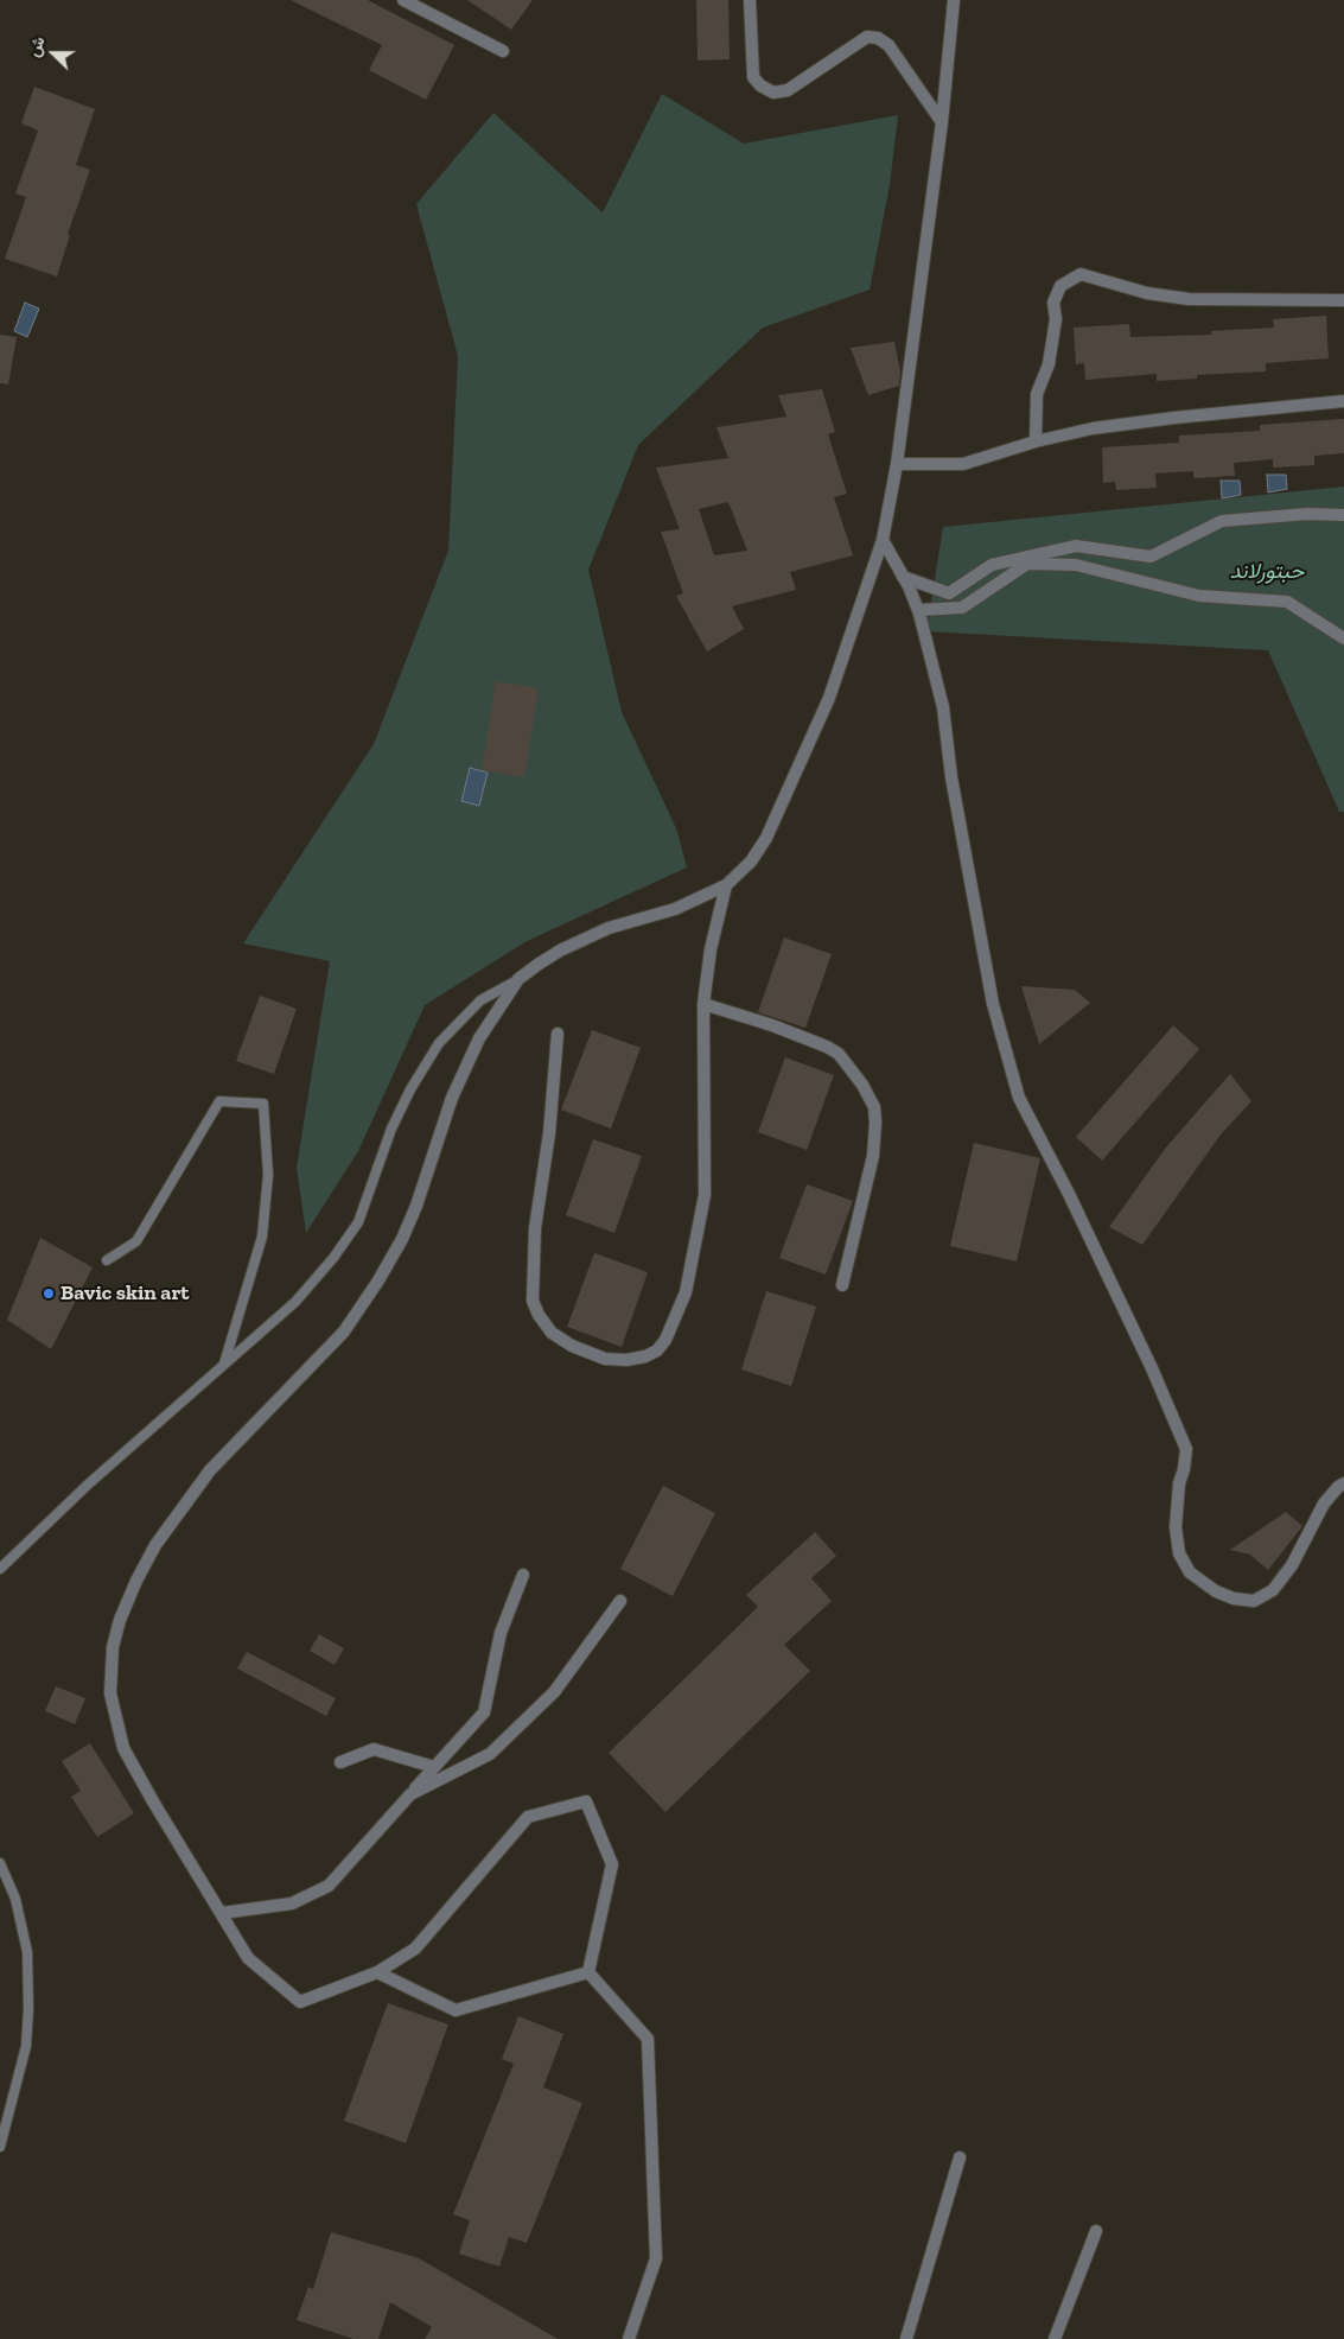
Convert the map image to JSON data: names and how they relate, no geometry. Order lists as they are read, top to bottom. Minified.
{"parks":["حبتورلاند"],"places":["Bavic skin art"],"north":"left"}
